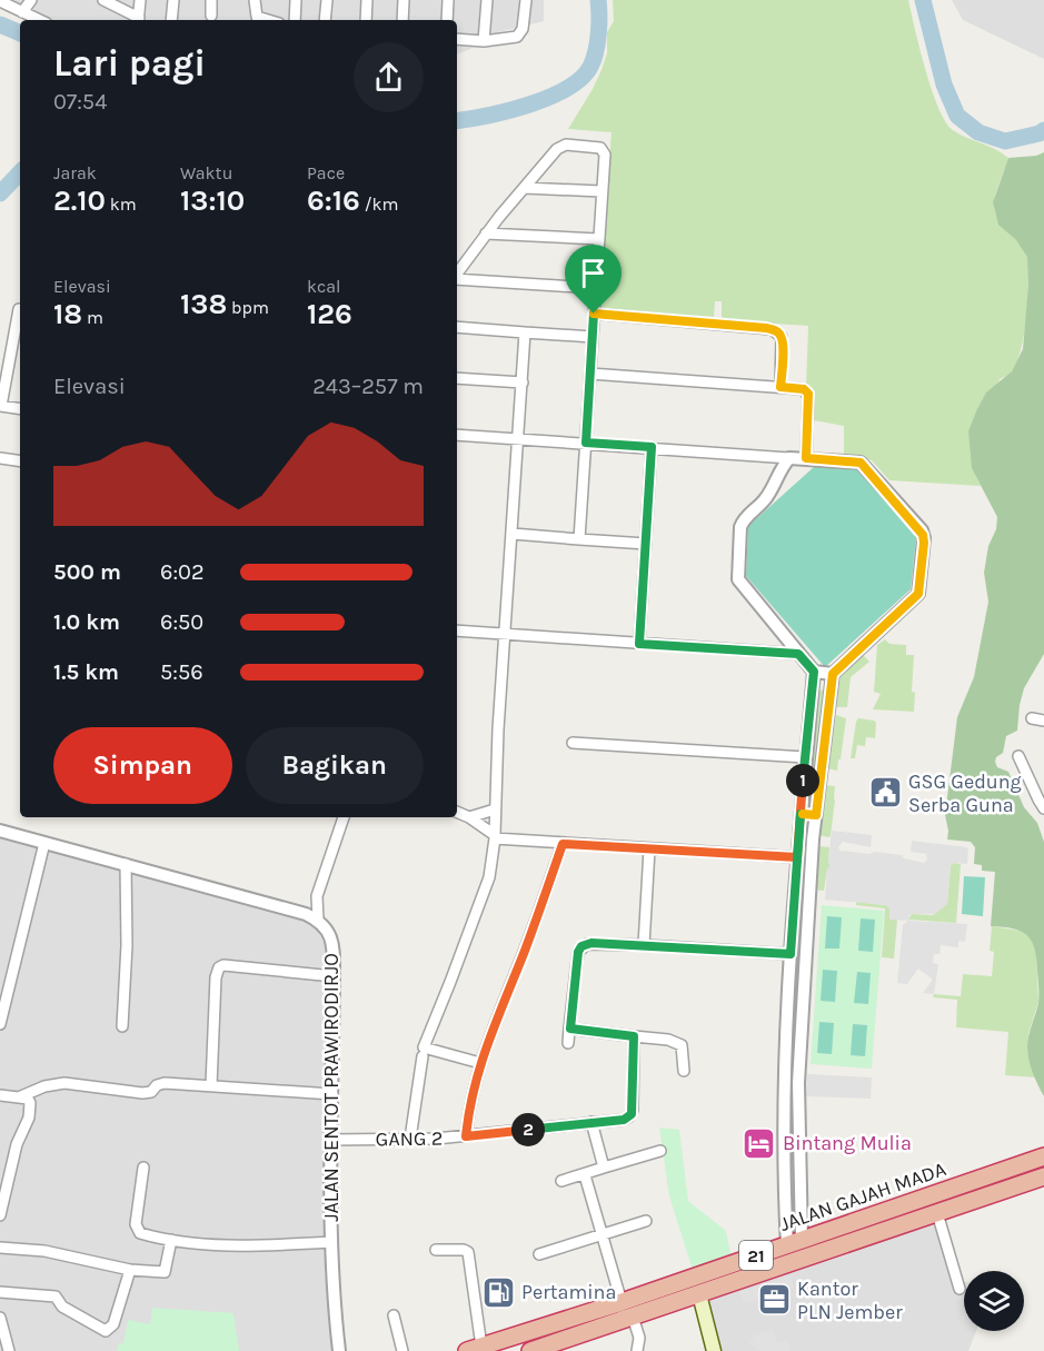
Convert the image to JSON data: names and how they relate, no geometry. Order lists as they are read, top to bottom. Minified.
{"streets":{"highway":["JALAN GAJAH MADA","21"],"street":["JALAN SENTOT PRAWIRODIRJO","GANG 2"]},"crossings":[["JALAN SENTOT PRAWIRODIRJO","GANG 2"]],"places":{"public building":["GSG Gedung Serba Guna"],"hotel":["Bintang Mulia"],"fuel station":["Pertamina"],"office":["Kantor PLN Jember"]},"page":{"heading":["Lari pagi","07:54"],"stats":[["Jarak","2.10 km"],["Waktu","13:10"],["Pace","6:16 /km"],["Elevasi","18 m"],["138 bpm"],["kcal","126"]],"chart":["Elevasi","243–257 m"],"list":[{"name":"500 m","note":"6:02"},{"name":"1.0 km","note":"6:50"},{"name":"1.5 km","note":"5:56"}],"buttons":["Simpan","Bagikan"],"pins":["1","2"]}}
